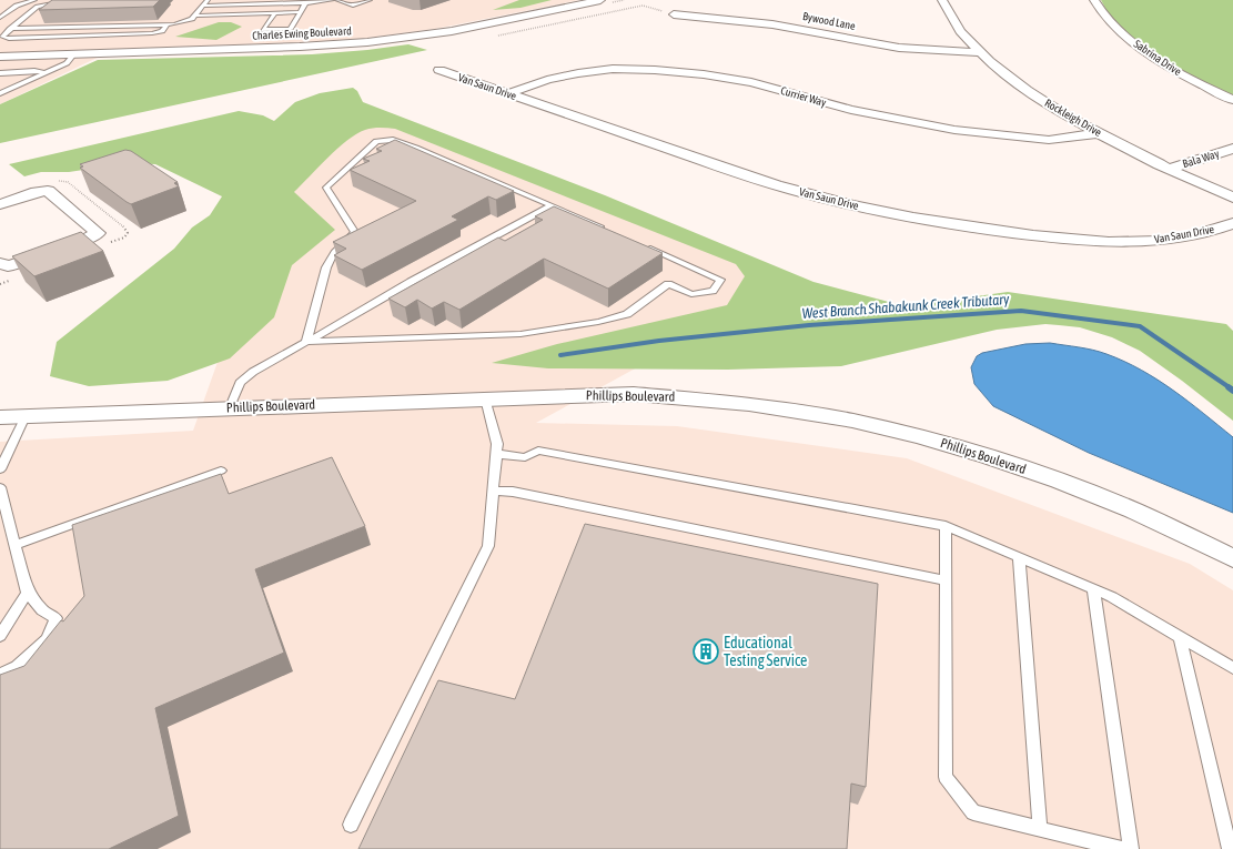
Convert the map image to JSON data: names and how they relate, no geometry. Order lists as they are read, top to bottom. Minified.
{"streets":{"street":["Bywood Lane","Charles Ewing Boulevard","Sabrina Drive","Van Saun Drive","Currier Way","Rockleigh Drive","Bala Way","Phillips Boulevard"]},"crossings":[["Bywood Lane","Rockleigh Drive"],["Van Saun Drive","Currier Way"],["Currier Way","Rockleigh Drive"],["Rockleigh Drive","Bala Way"]],"water":["West Branch Shabakunk Creek Tributary"],"places":{"building":["Educational Testing Service"]}}
